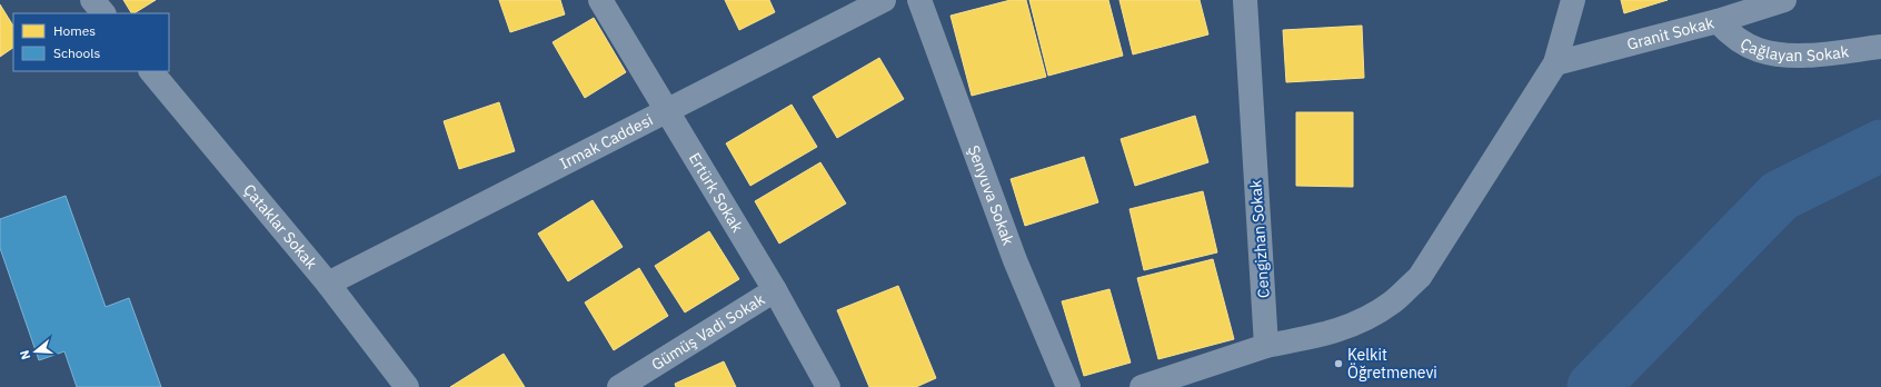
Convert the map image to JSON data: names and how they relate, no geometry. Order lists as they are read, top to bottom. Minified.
{"streets":{"street":["Granit Sokak","Çağlayan Sokak","Irmak Caddesi","Ertürk Sokak","Şenyuva Sokak","Çataklar Sokak","Cengizhan Sokak","Gümüş Vadi Sokak"]},"crossings":[["Granit Sokak","Çağlayan Sokak"],["Irmak Caddesi","Ertürk Sokak"],["Irmak Caddesi","Çataklar Sokak"],["Ertürk Sokak","Gümüş Vadi Sokak"]],"places":["Kelkit Öğretmenevi"],"legend":["Homes","Schools"],"north":"left"}
